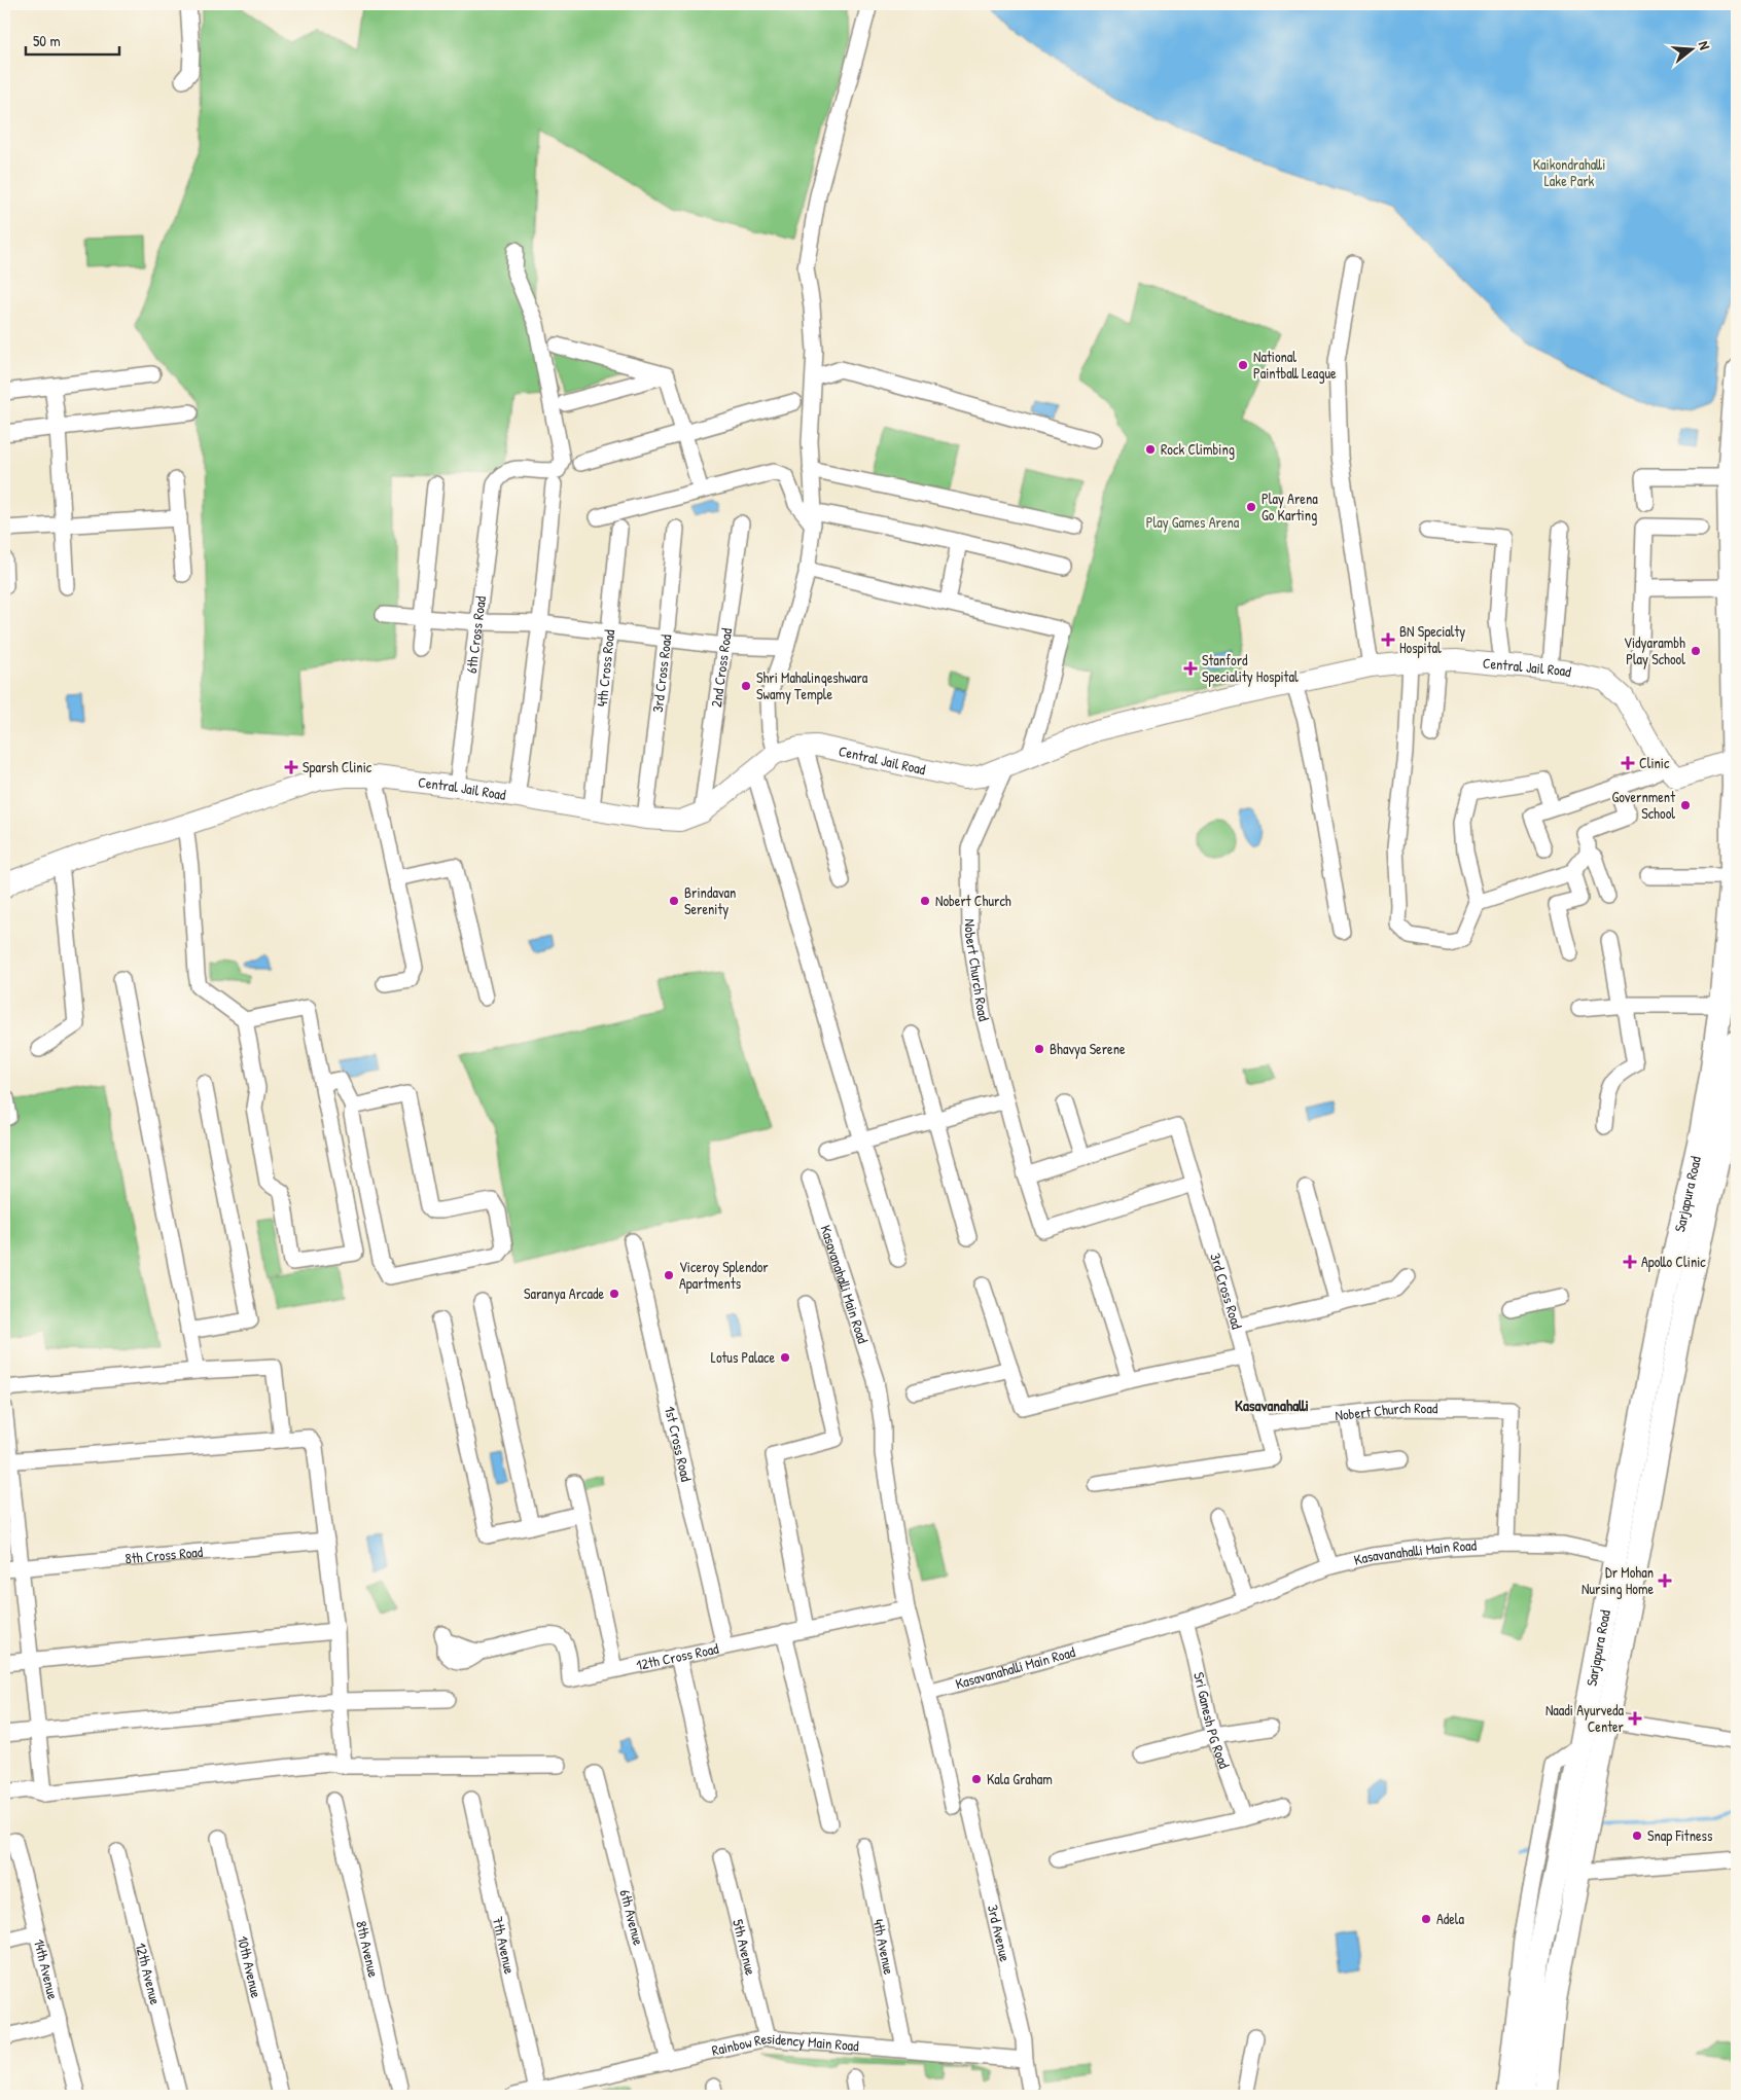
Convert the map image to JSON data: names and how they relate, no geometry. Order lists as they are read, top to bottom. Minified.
{"streets":{"main road":["Central Jail Road","Sarjapura Road"],"street":["6th Cross Road","2nd Cross Road","4th Cross Road","3rd Cross Road","Nobert Church Road","Kasavanahalli Main Road","1st Cross Road","8th Cross Road","12th Cross Road","Sri Ganesh PG Road","6th Avenue","3rd Avenue","7th Avenue","5th Avenue","4th Avenue","8th Avenue","10th Avenue","14th Avenue","12th Avenue","Rainbow Residency Main Road"]},"crossings":[["6th Cross Road","Central Jail Road"],["2nd Cross Road","Central Jail Road"],["4th Cross Road","Central Jail Road"],["Central Jail Road","3rd Cross Road"],["Central Jail Road","Nobert Church Road"],["3rd Cross Road","Nobert Church Road"],["Nobert Church Road","Kasavanahalli Main Road"],["Sarjapura Road","Kasavanahalli Main Road"],["Kasavanahalli Main Road","12th Cross Road"],["Kasavanahalli Main Road","Sri Ganesh PG Road"],["1st Cross Road","12th Cross Road"],["6th Avenue","Rainbow Residency Main Road"],["3rd Avenue","Rainbow Residency Main Road"],["7th Avenue","Rainbow Residency Main Road"],["5th Avenue","Rainbow Residency Main Road"],["4th Avenue","Rainbow Residency Main Road"]],"districts":["Kasavanahalli"],"parks":["Kaikondrahalli Lake Park","Play Games Arena"],"places":{"other":["National Paintball League","Rock Climbing","Play Arena Go Karting","Vidyarambh Play School","Shri Mahalingeshwara Swamy Temple","Government School","Brindavan Serenity","Nobert Church","Bhavya Serene","Viceroy Splendor Apartments","Saranya Arcade","Lotus Palace","Kala Graham","Snap Fitness","Adela"],"health":["BN Specialty Hospital","Stanford Speciality Hospital","Clinic","Sparsh Clinic","Apollo Clinic","Dr Mohan Nursing Home","Naadi Ayurveda Center"]},"scale_bar":"50 m","north":"right"}
